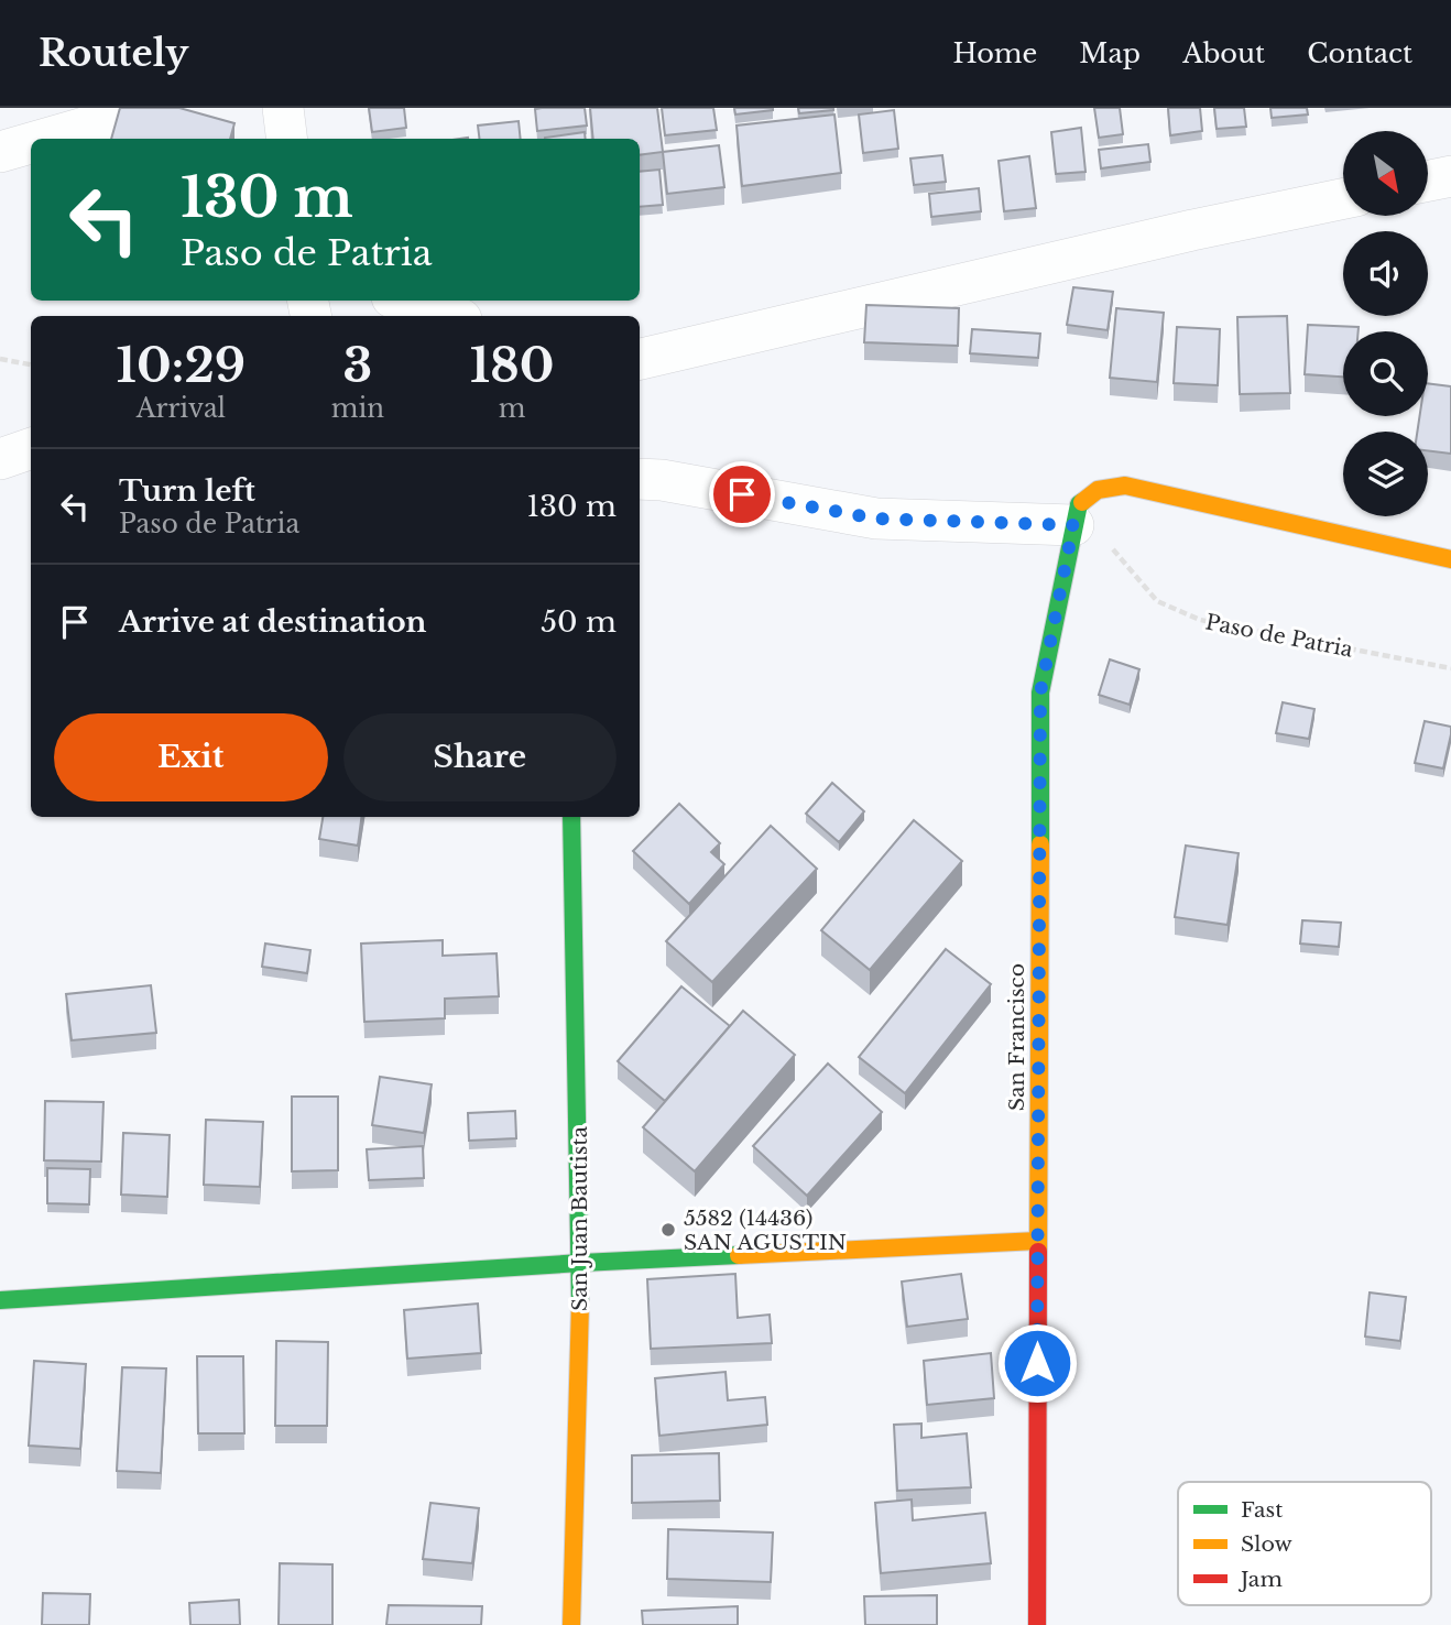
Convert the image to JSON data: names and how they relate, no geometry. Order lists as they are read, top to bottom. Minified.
{"streets":{"street":["San Francisco","San Juan Bautista"],"path":["Paso de Patria"]},"crossings":[["Paso de Patria","San Francisco"]],"places":["5582 (14436) SAN AGUSTIN"],"legend":["Fast","Slow","Jam"],"north":"bottom right","page":{"header":"Routely","nav":["Home","Map","About","Contact"],"turn":["130 m","Paso de Patria"],"eta":["10:29","Arrival","3","min","180","m"],"list":[{"name":"Turn left","note":"Paso de Patria","value":"130 m"},{"name":"Arrive at destination","value":"50 m"}],"buttons":["Exit","Share"]}}
